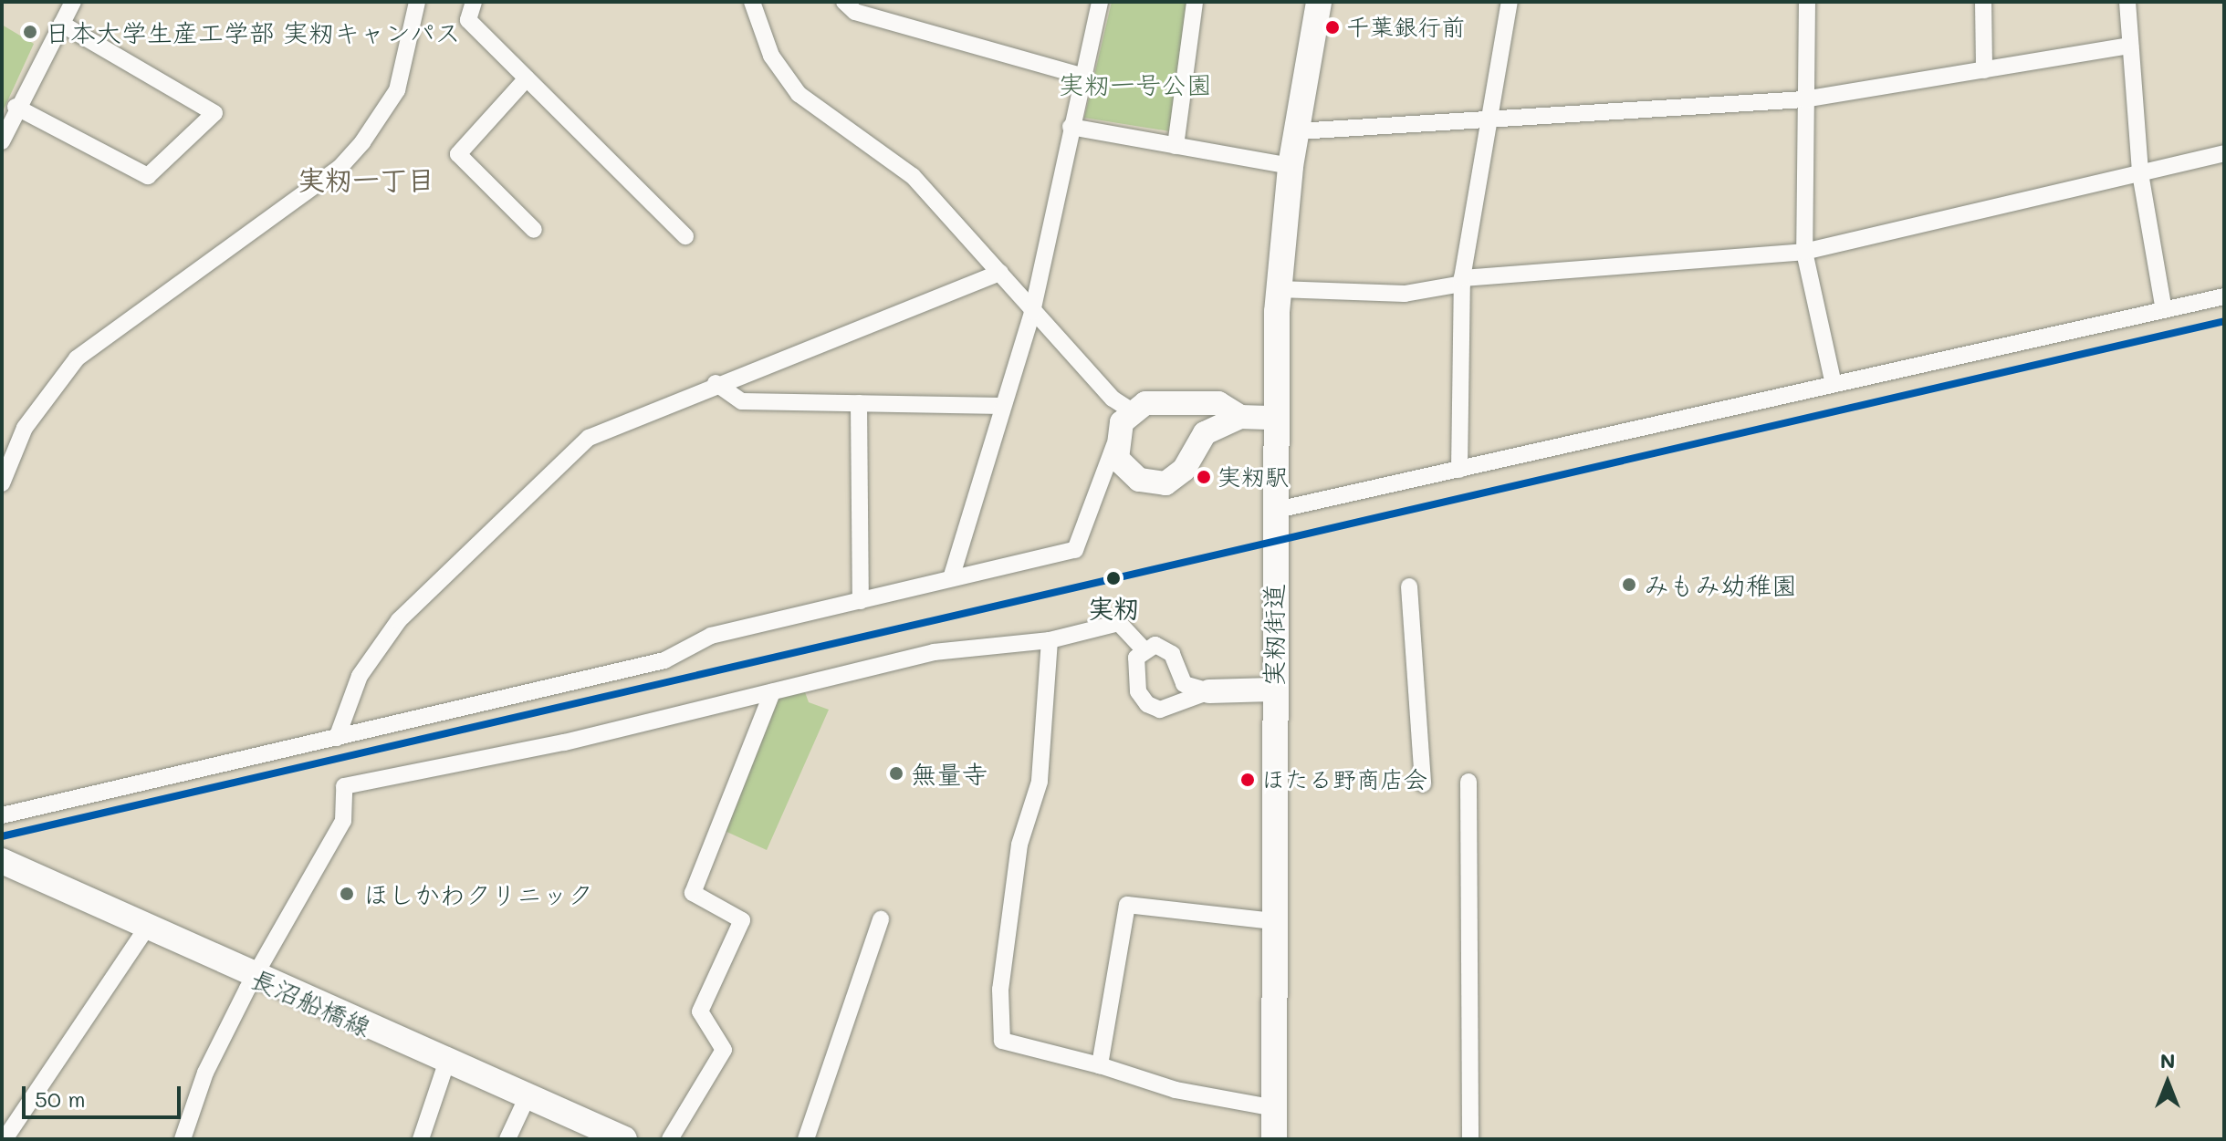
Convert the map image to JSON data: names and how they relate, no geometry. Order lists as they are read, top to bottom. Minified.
{"streets":{"main road":["実籾街道","長沼船橋線"]},"districts":["実籾一丁目"],"parks":["実籾一号公園"],"places":["千葉銀行前","日本大学生産工学部 実籾キャンパス","実籾駅","実籾","みもみ幼稚園","無量寺","ほたる野商店会","ほしかわクリニック"],"scale_bar":"50 m","north":"top"}
